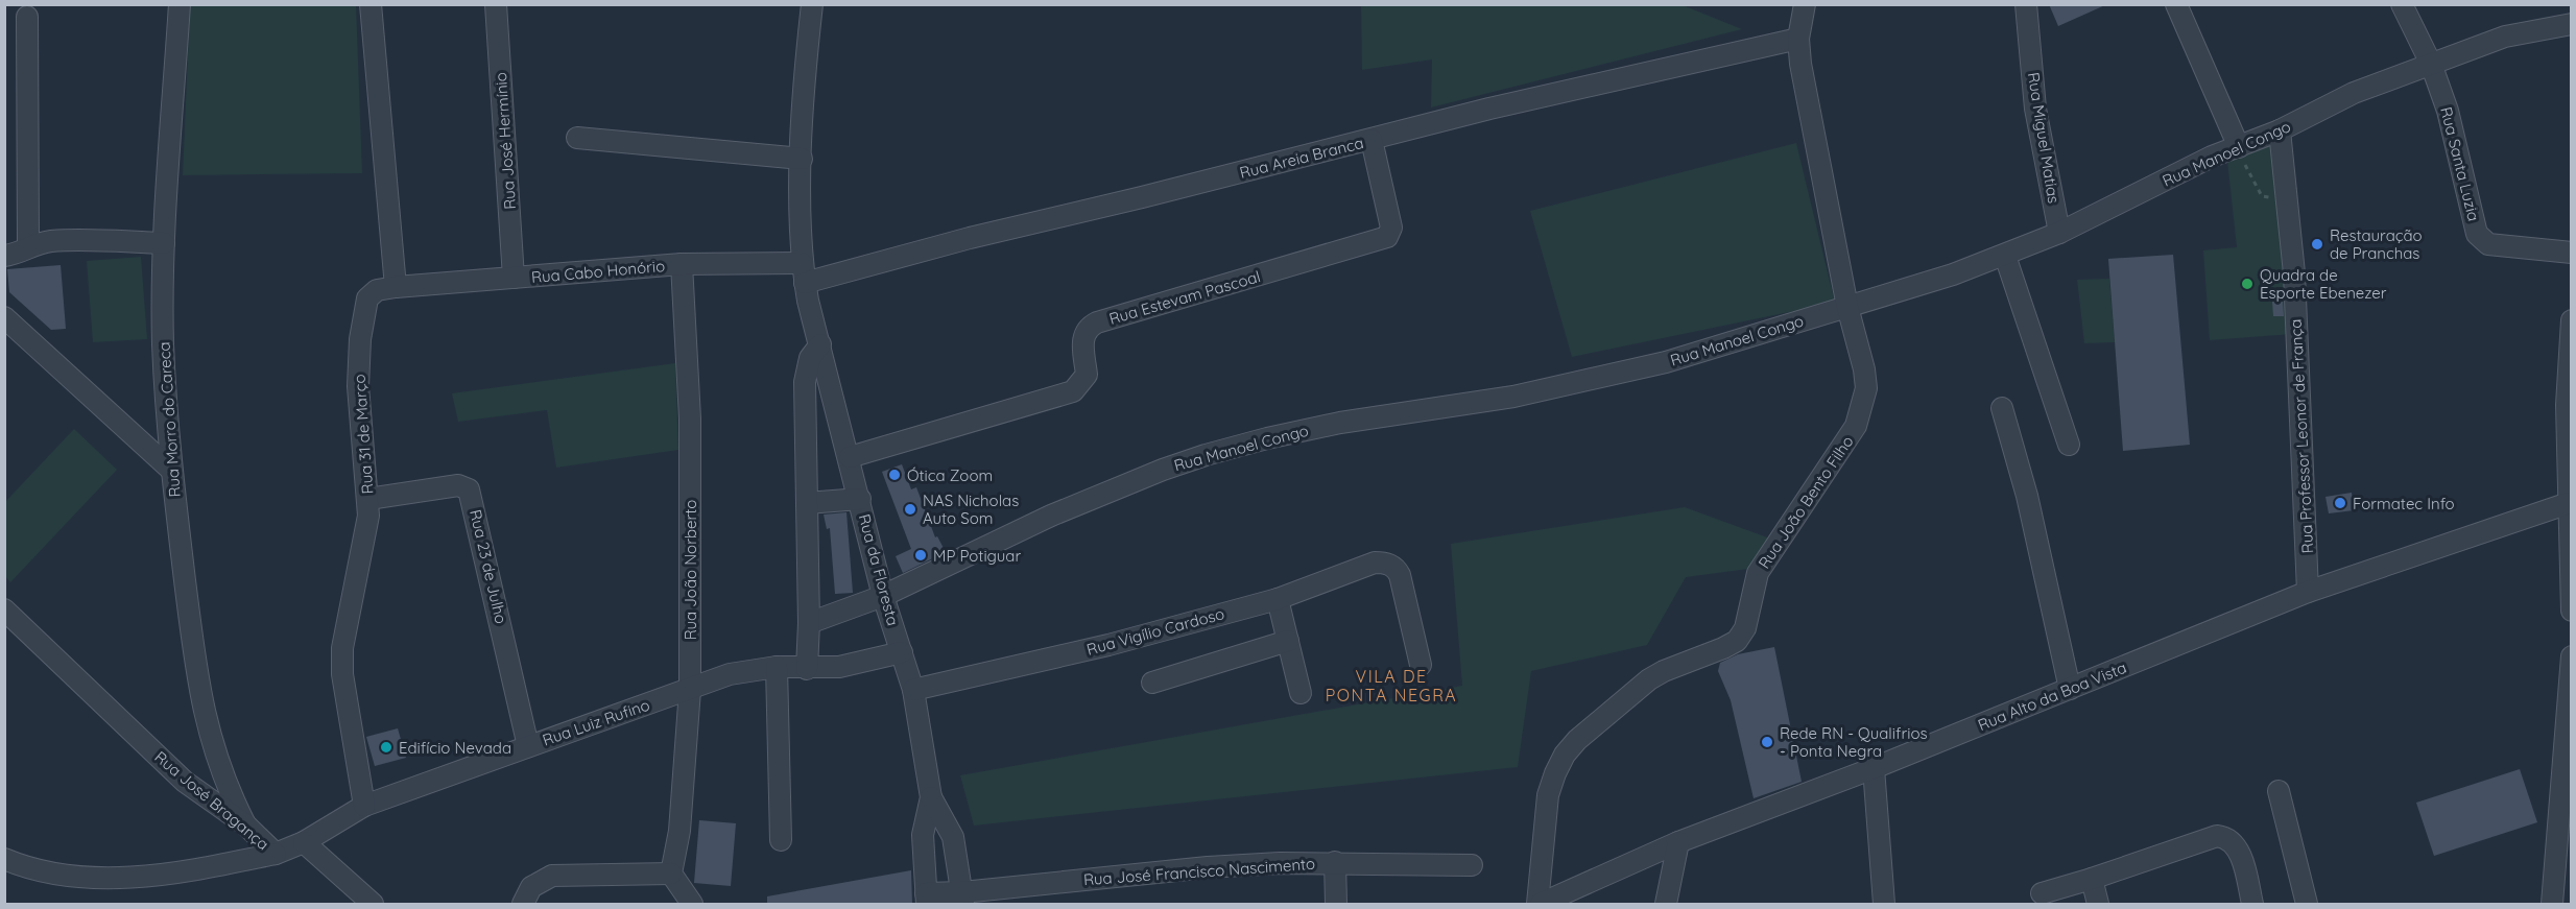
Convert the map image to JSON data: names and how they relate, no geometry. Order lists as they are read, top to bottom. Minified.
{"streets":{"street":["Rua Miguel Matias","Rua José Hermínio","Rua Manoel Congo","Rua Areia Branca","Rua Santa Luzia","Rua Cabo Honório","Rua Estevam Pascoal","Rua Morro do Careca","Rua 31 de Março","Rua Professor Leonor de França","Rua João Bento Filho","Rua 23 de Julho","Rua João Norberto","Rua da Floresta","Rua Vigílio Cardoso","Rua Alto da Boa Vista","Rua Luiz Rufino","Rua José Bragança","Rua José Francisco Nascimento"]},"crossings":[["Rua Miguel Matias","Rua Manoel Congo"],["Rua José Hermínio","Rua Cabo Honório"],["Rua Manoel Congo","Rua Santa Luzia"],["Rua Manoel Congo","Rua Professor Leonor de França"],["Rua Manoel Congo","Rua João Bento Filho"],["Rua Manoel Congo","Rua da Floresta"],["Rua Areia Branca","Rua Cabo Honório"],["Rua Areia Branca","Rua Estevam Pascoal"],["Rua Areia Branca","Rua João Bento Filho"],["Rua Areia Branca","Rua da Floresta"],["Rua Cabo Honório","Rua 31 de Março"],["Rua Cabo Honório","Rua João Norberto"],["Rua Cabo Honório","Rua da Floresta"],["Rua Estevam Pascoal","Rua da Floresta"],["Rua Morro do Careca","Rua José Bragança"],["Rua 31 de Março","Rua 23 de Julho"],["Rua 31 de Março","Rua Luiz Rufino"],["Rua Professor Leonor de França","Rua Alto da Boa Vista"],["Rua João Bento Filho","Rua Alto da Boa Vista"],["Rua 23 de Julho","Rua Luiz Rufino"],["Rua João Norberto","Rua Luiz Rufino"],["Rua da Floresta","Rua Vigílio Cardoso"],["Rua da Floresta","Rua Luiz Rufino"],["Rua da Floresta","Rua José Francisco Nascimento"],["Rua Luiz Rufino","Rua José Bragança"]],"districts":["VILA DE PONTA NEGRA"],"places":["Restauração de Pranchas","Quadra de Esporte Ebenezer","Ótica Zoom","Formatec Info","NAS Nicholas Auto Som","MP Potiguar","Rede RN - Qualifrios - Ponta Negra","Edifício Nevada"]}
